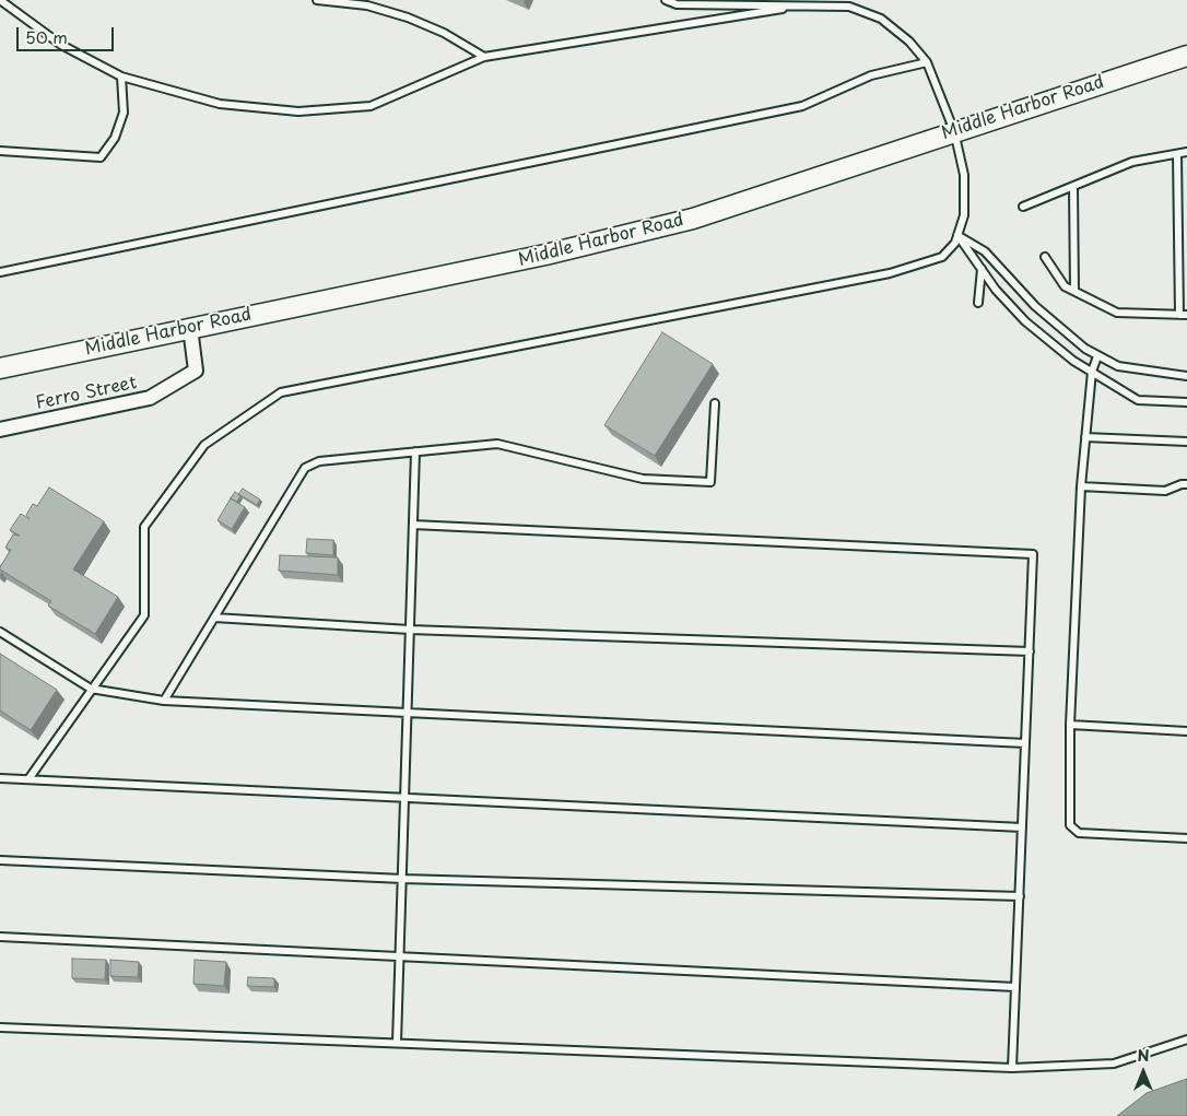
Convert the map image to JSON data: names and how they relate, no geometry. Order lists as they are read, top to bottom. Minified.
{"streets":{"main road":["Middle Harbor Road"],"street":["Ferro Street"]},"crossings":[["Middle Harbor Road","Ferro Street"]],"scale_bar":"50 m","north":"top"}
